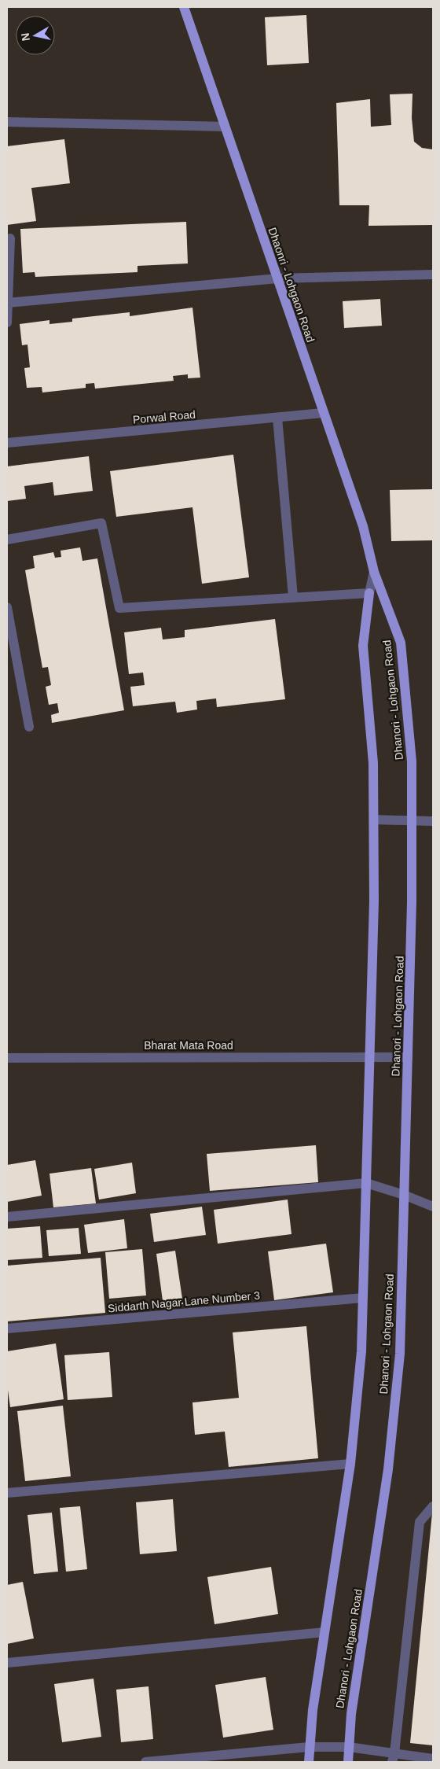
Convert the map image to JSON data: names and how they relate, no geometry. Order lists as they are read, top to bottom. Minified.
{"streets":{"main road":["Dhaonri - Lohgaon Road","Dhanori - Lohgaon Road"],"street":["Porwal Road","Bharat Mata Road","Siddarth Nagar Lane Number 3"]},"crossings":[["Dhaonri - Lohgaon Road","Porwal Road"],["Dhaonri - Lohgaon Road","Dhanori - Lohgaon Road"],["Dhanori - Lohgaon Road","Bharat Mata Road"]],"north":"left"}
